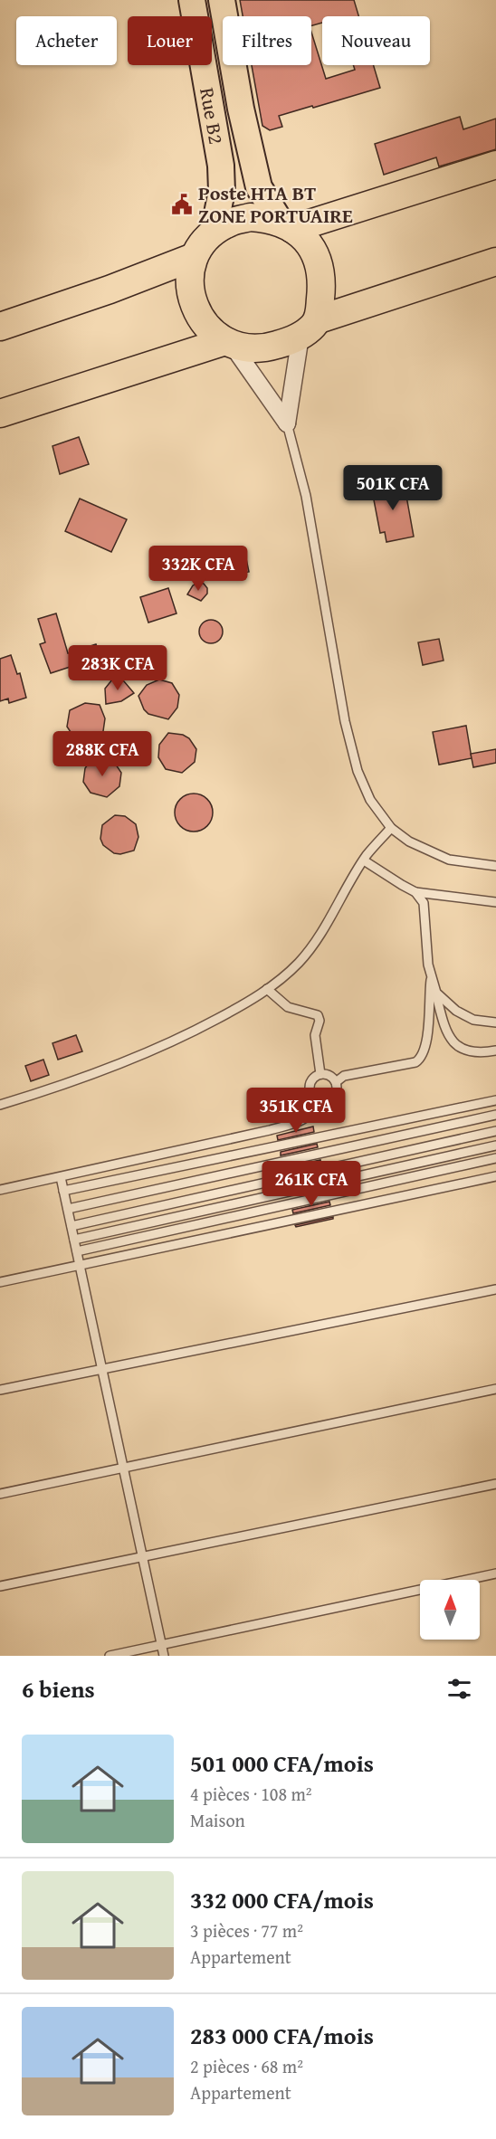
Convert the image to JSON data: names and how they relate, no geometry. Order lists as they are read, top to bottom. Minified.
{"streets":{"main road":["Rue B2"]},"places":{"public building":["Poste HTA BT ZONE PORTUAIRE"]},"north":"top","page":{"chip":["Acheter","Louer","Filtres","Nouveau"],"price":["501K CFA","332K CFA","283K CFA","288K CFA","351K CFA","261K CFA"],"heading":"6 biens","list":[{"name":"501 000 CFA/mois","note":"4 pièces · 108 m² · Maison"},{"name":"332 000 CFA/mois","note":"3 pièces · 77 m² · Appartement"},{"name":"283 000 CFA/mois","note":"2 pièces · 68 m² · Appartement"}]}}
